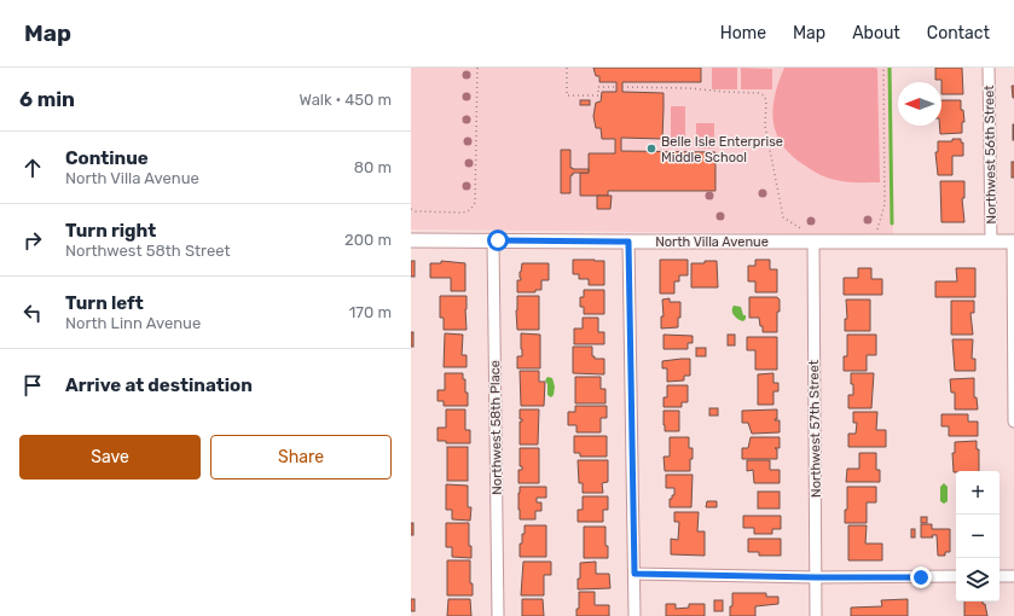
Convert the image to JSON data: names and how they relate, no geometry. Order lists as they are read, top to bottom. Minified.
{"streets":{"street":["Northwest 56th Street","North Villa Avenue","Northwest 58th Place","Northwest 57th Street"]},"crossings":[["Northwest 56th Street","North Villa Avenue"],["North Villa Avenue","Northwest 58th Place"],["North Villa Avenue","Northwest 57th Street"]],"places":["Belle Isle Enterprise Middle School"],"north":"left","page":{"header":"Map","nav":["Home","Map","About","Contact"],"heading":["6 min","Walk · 450 m"],"list":[["Continue","North Villa Avenue","80 m"],["Turn right","Northwest 58th Street","200 m"],["Turn left","North Linn Avenue","170 m"],"Arrive at destination"],"buttons":["Save","Share"],"map_buttons":["+","−"]}}
